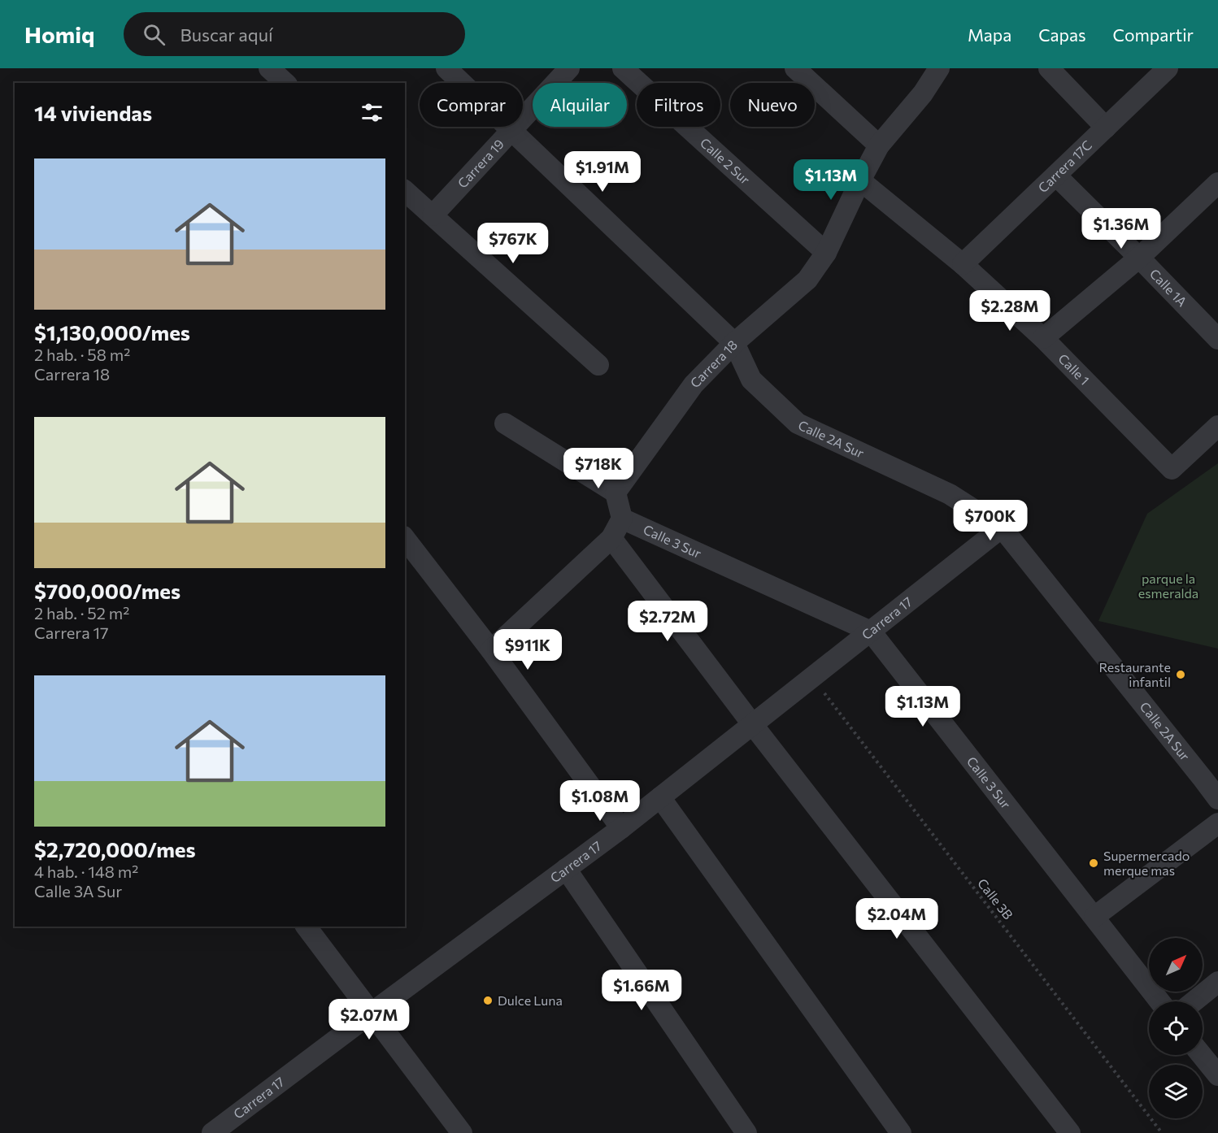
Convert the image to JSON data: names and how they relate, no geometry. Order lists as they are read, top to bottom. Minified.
{"streets":{"street":["Calle 2 Sur","Carrera 19","Carrera 17C","Calle 1A","Carrera 18","Calle 1","Calle 2A Sur","Calle 3 Sur","Carrera 17"],"path":["Calle 3B"]},"crossings":[["Calle 2 Sur","Carrera 18"],["Carrera 19","Calle 2A Sur"],["Carrera 17C","Calle 1A"],["Carrera 17C","Calle 1"],["Carrera 18","Calle 1"],["Carrera 18","Calle 2A Sur"],["Calle 2A Sur","Carrera 17"],["Calle 3 Sur","Carrera 17"],["Carrera 17","Calle 3B"]],"parks":["parque la esmeralda"],"places":["Restaurante infantil","Supermercado merque mas","Dulce Luna"],"north":"top right","page":{"header":"Homiq","search":"Buscar aquí","nav":["Mapa","Capas","Compartir"],"chip":["Comprar","Alquilar","Filtros","Nuevo"],"heading":"14 viviendas","list":[{"name":"$1,130,000/mes","note":"2 hab. · 58 m² · Carrera 18"},{"name":"$700,000/mes","note":"2 hab. · 52 m² · Carrera 17"},{"name":"$2,720,000/mes","note":"4 hab. · 148 m² · Calle 3A Sur"}],"price":["$1.91M","$1.13M","$1.36M","$767K","$2.28M","$718K","$700K","$2.72M","$911K","$1.13M","$1.08M","$2.04M","$1.66M","$2.07M"]}}
